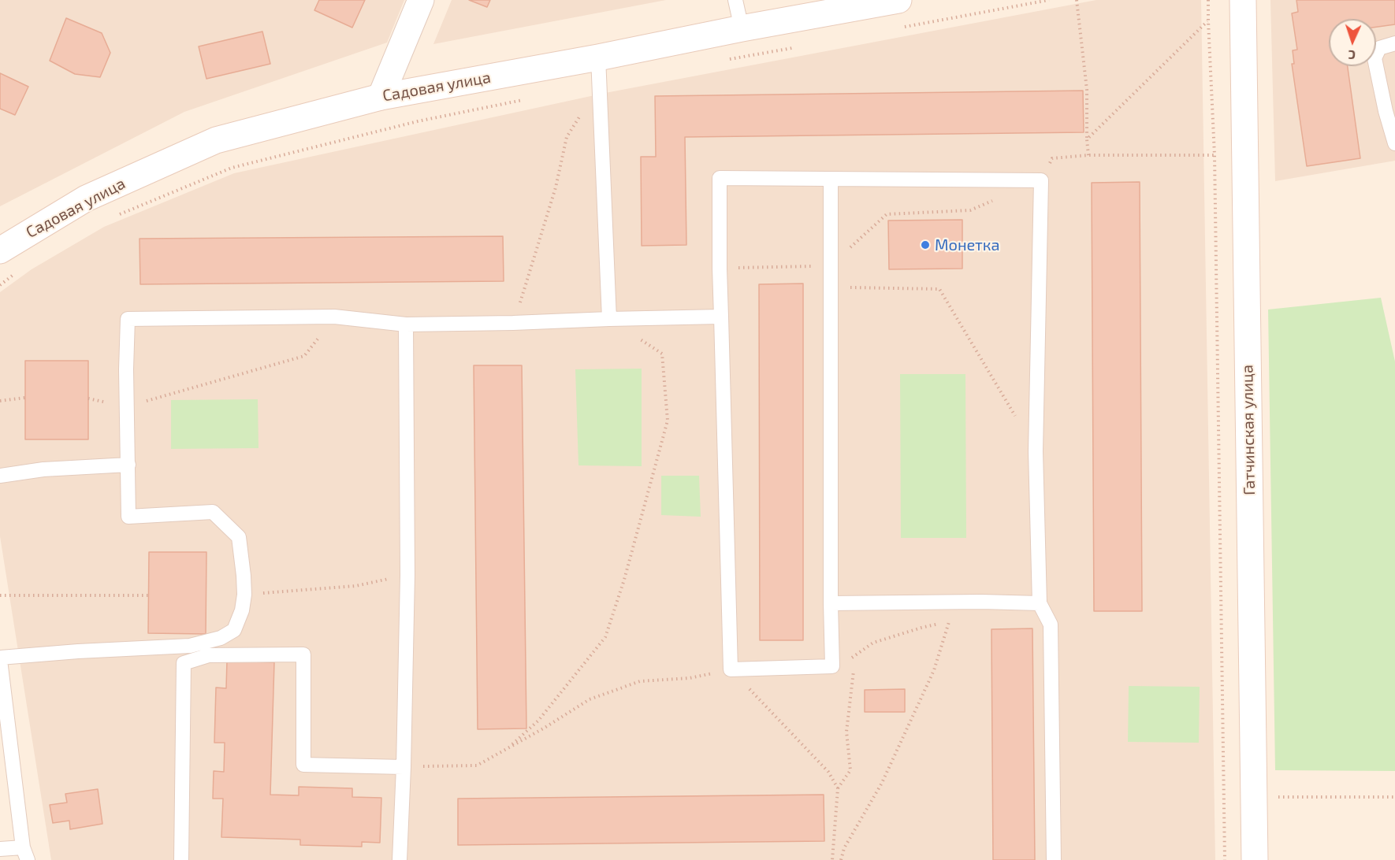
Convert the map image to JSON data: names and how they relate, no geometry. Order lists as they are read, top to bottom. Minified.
{"streets":{"street":["Садовая улица","Гатчинская улица"]},"places":["Монетка"],"north":"bottom"}
